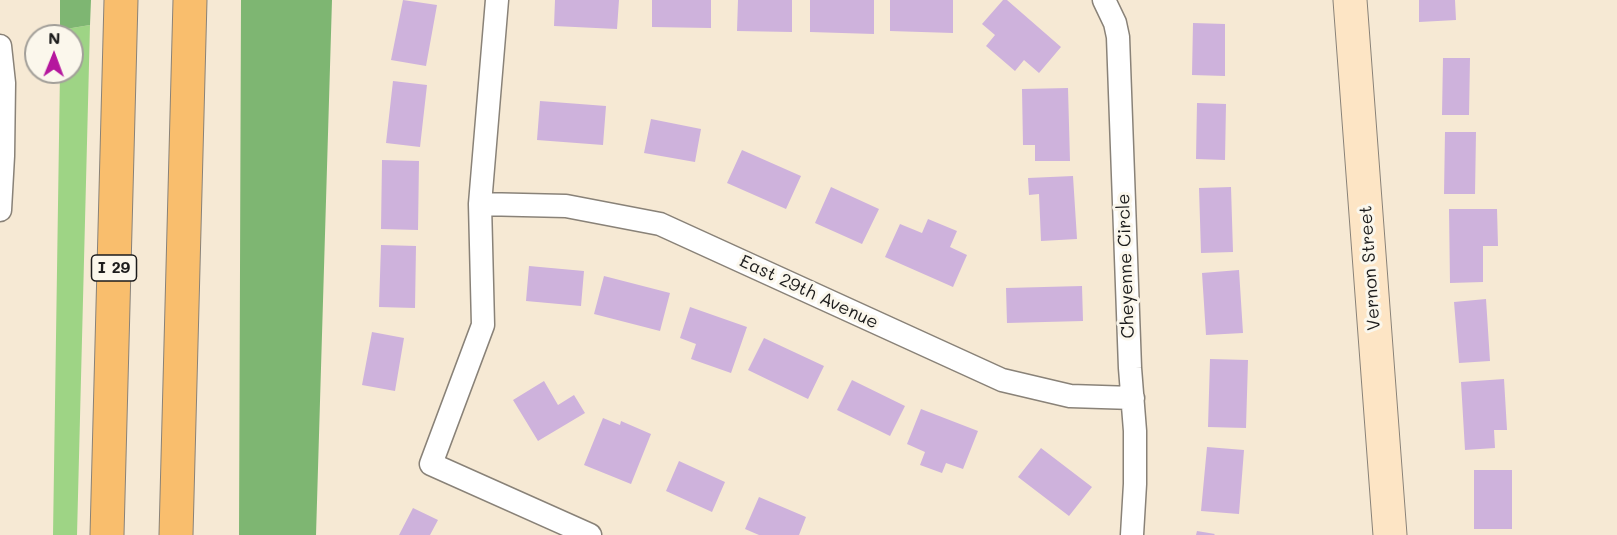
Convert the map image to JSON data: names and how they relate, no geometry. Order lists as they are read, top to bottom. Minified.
{"streets":{"highway":["I 29"],"main road":["Vernon Street"],"street":["Cheyenne Circle","East 29th Avenue"]},"crossings":[["Cheyenne Circle","East 29th Avenue"]],"north":"top"}
